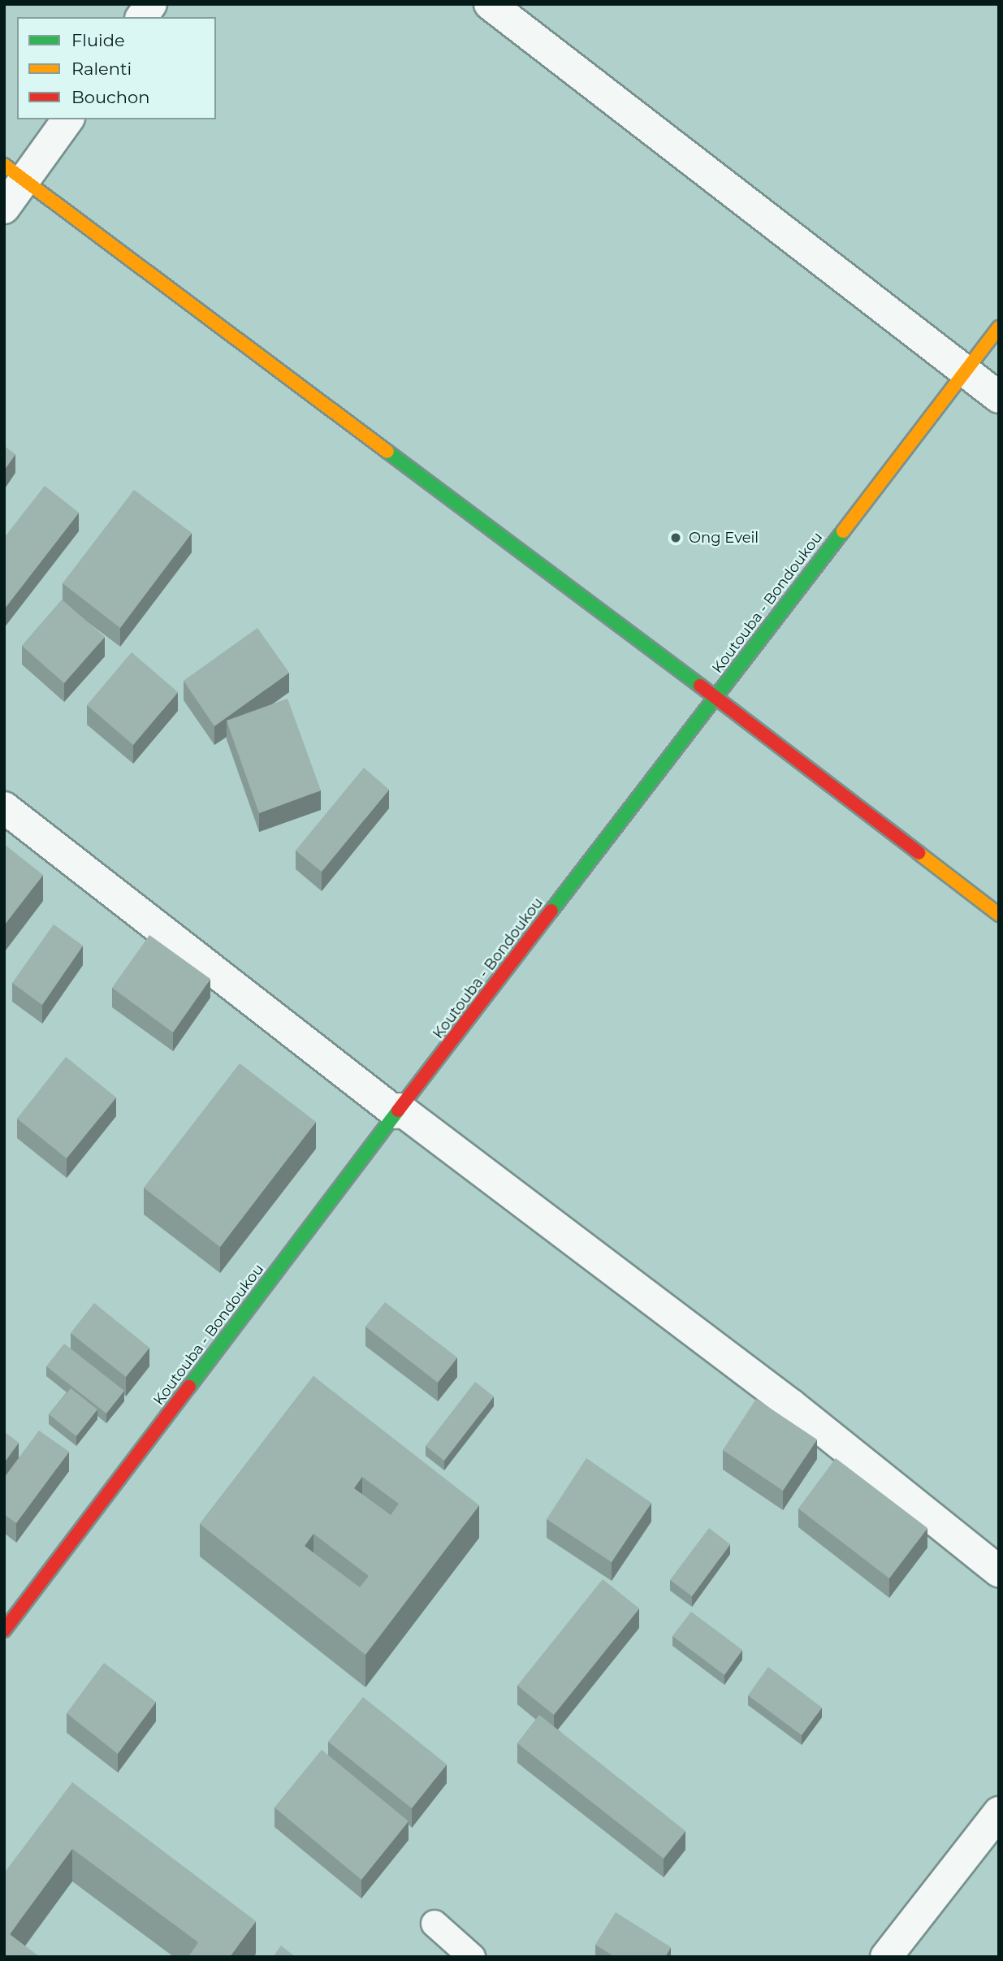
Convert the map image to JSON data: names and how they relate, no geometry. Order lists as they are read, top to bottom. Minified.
{"streets":{"main road":["Koutouba - Bondoukou"]},"places":["Ong Eveil"],"legend":["Fluide","Ralenti","Bouchon"]}
